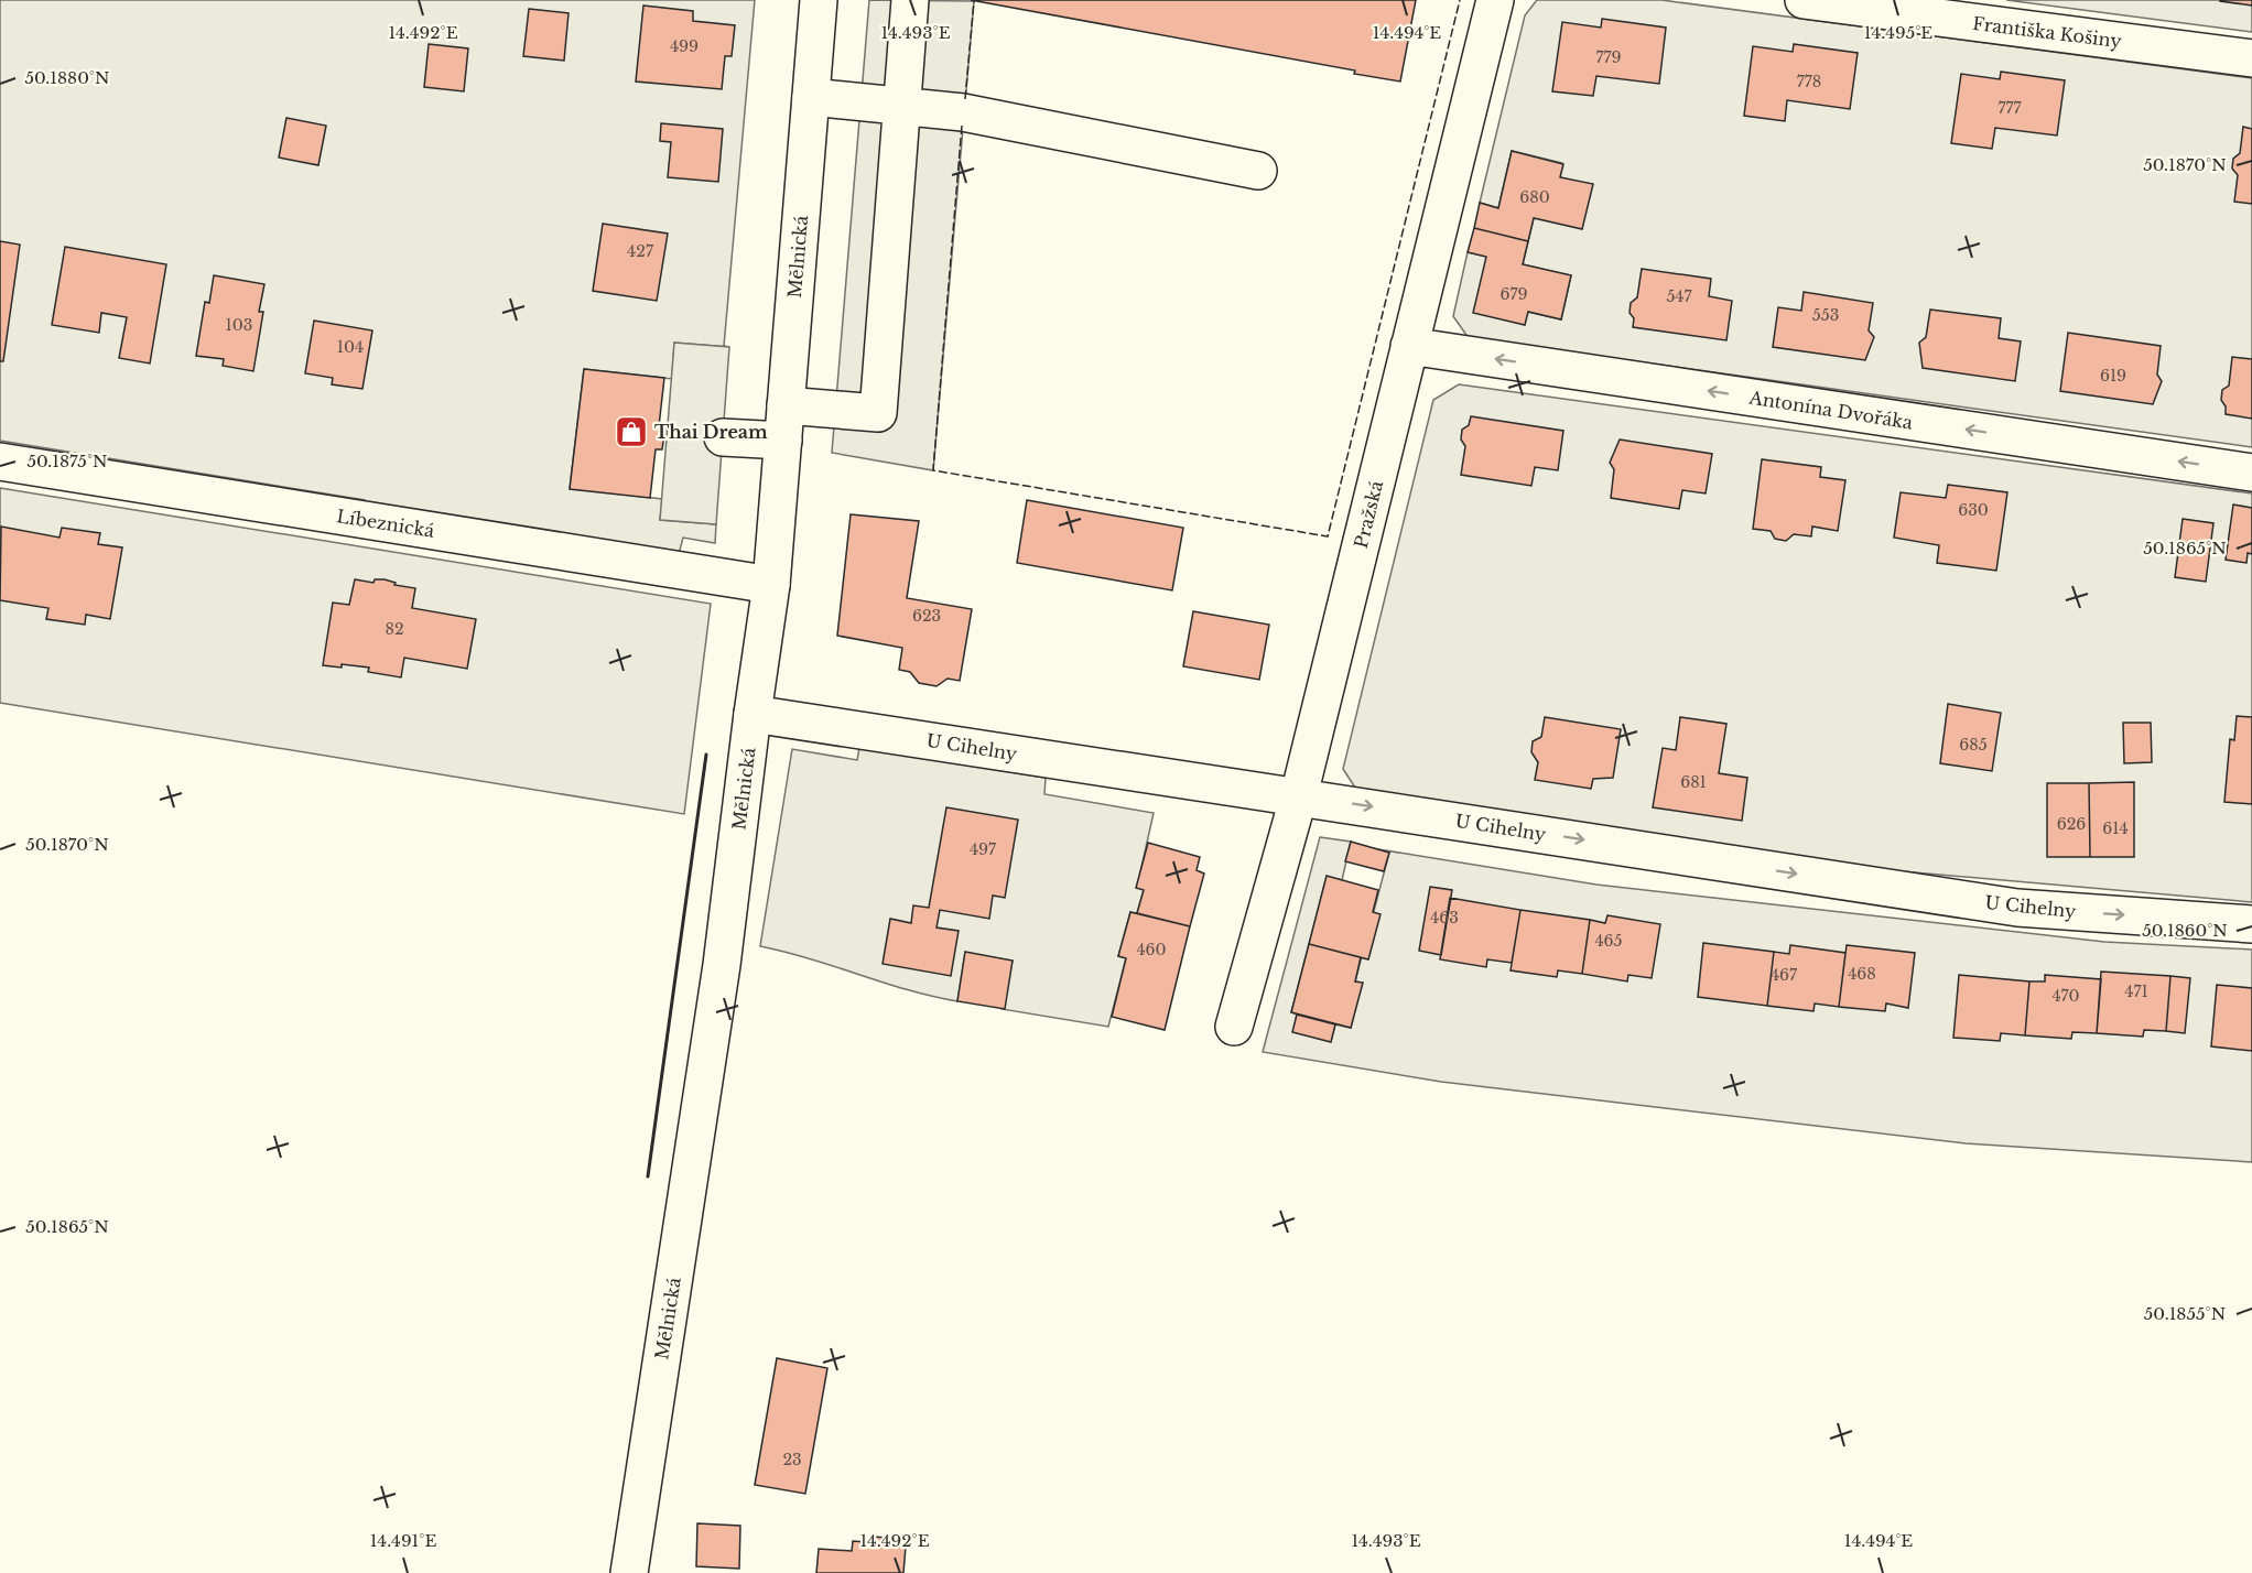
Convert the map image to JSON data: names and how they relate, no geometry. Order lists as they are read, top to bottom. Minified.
{"streets":{"street":["Františka Košiny","Mělnická","Antonína Dvořáka","Pražská","Líbeznická","U Cihelny"]},"crossings":[["Mělnická","Líbeznická"],["Mělnická","U Cihelny"],["Antonína Dvořáka","Pražská"],["Pražská","U Cihelny"]],"one_way":["Antonína Dvořáka","U Cihelny"],"places":{"shop":["Thai Dream"]},"house_numbers":["499","779","778","777","680","427","679","547","553","103","104","619","630","623","82","685","681","626","614","497","463","465","460","468","467","471","470","23"],"coordinates":["14.495°E","14.492°E","14.493°E","14.494°E","50.1880°N","50.1870°N","50.1875°N","50.1865°N","50.1860°N","50.1855°N","14.491°E"]}
